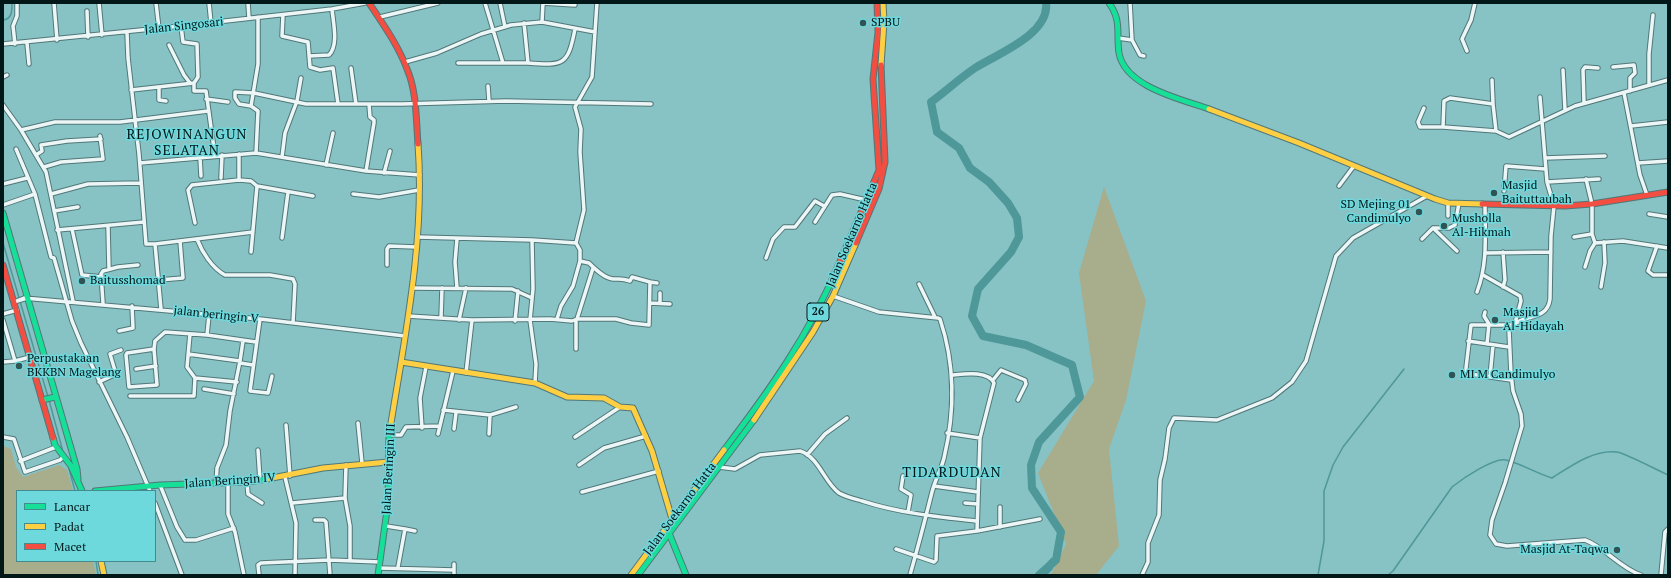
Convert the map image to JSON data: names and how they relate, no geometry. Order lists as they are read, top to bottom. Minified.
{"streets":{"main road":["Jalan Soekarno Hatta","26","Jalan Beringin III","Jalan Beringin IV"],"street":["Jalan Singosari","jalan beringin V"]},"crossings":[["jalan beringin V","Jalan Beringin III"],["Jalan Beringin III","Jalan Beringin IV"]],"districts":["REJOWINANGUN SELATAN","TIDARDUDAN"],"places":["SPBU","Masjid Baituttaubah","SD Mejing 01 Candimulyo","Musholla Al-Hikmah","Baitusshomad","Masjid Al-Hidayah","Perpustakaan BKKBN Magelang","MI M Candimulyo","Masjid At-Taqwa"],"legend":["Lancar","Padat","Macet"]}
